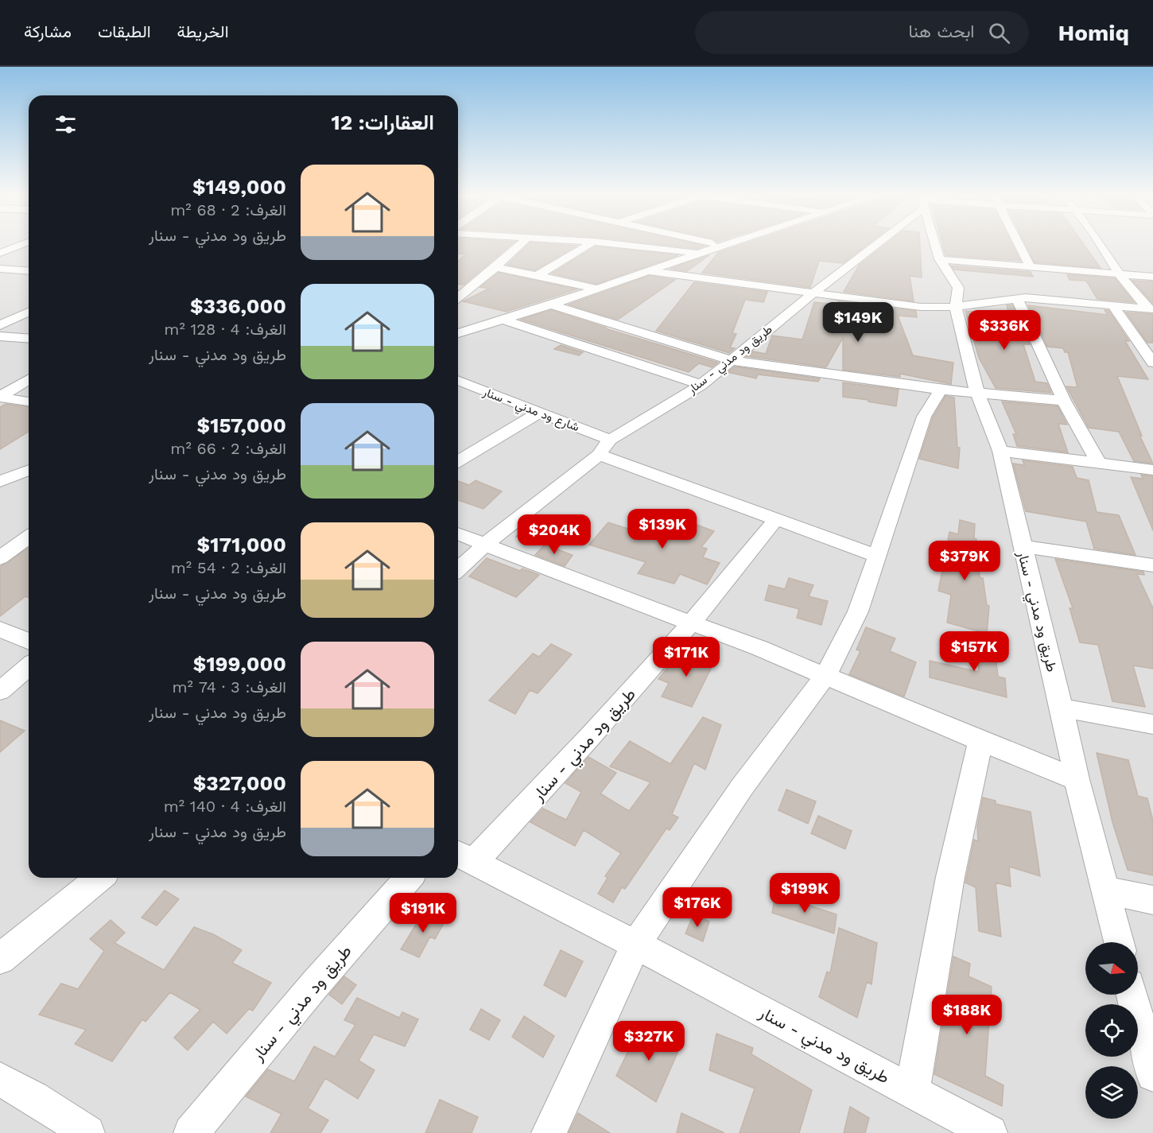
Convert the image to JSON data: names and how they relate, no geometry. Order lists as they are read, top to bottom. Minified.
{"streets":{"street":["طريق ود مدني - سنار","شارع ود مدني - سنار"]},"crossings":[["طريق ود مدني - سنار","شارع ود مدني - سنار"]],"north":"right","page":{"header":"Homiq","search":"ابحث هنا","nav":["الخريطة","الطبقات","مشاركة"],"heading":"العقارات: 12","list":[{"name":"$149,000","note":"الغرف: 2 · 68 m² · طريق ود مدني - سنار"},{"name":"$336,000","note":"الغرف: 4 · 128 m² · طريق ود مدني - سنار"},{"name":"$157,000","note":"الغرف: 2 · 66 m² · طريق ود مدني - سنار"},{"name":"$171,000","note":"الغرف: 2 · 54 m² · طريق ود مدني - سنار"},{"name":"$199,000","note":"الغرف: 3 · 74 m² · طريق ود مدني - سنار"},{"name":"$327,000","note":"الغرف: 4 · 140 m² · طريق ود مدني - سنار"}],"price":["$149K","$336K","$139K","$204K","$379K","$157K","$171K","$199K","$176K","$191K","$188K","$327K"]}}
